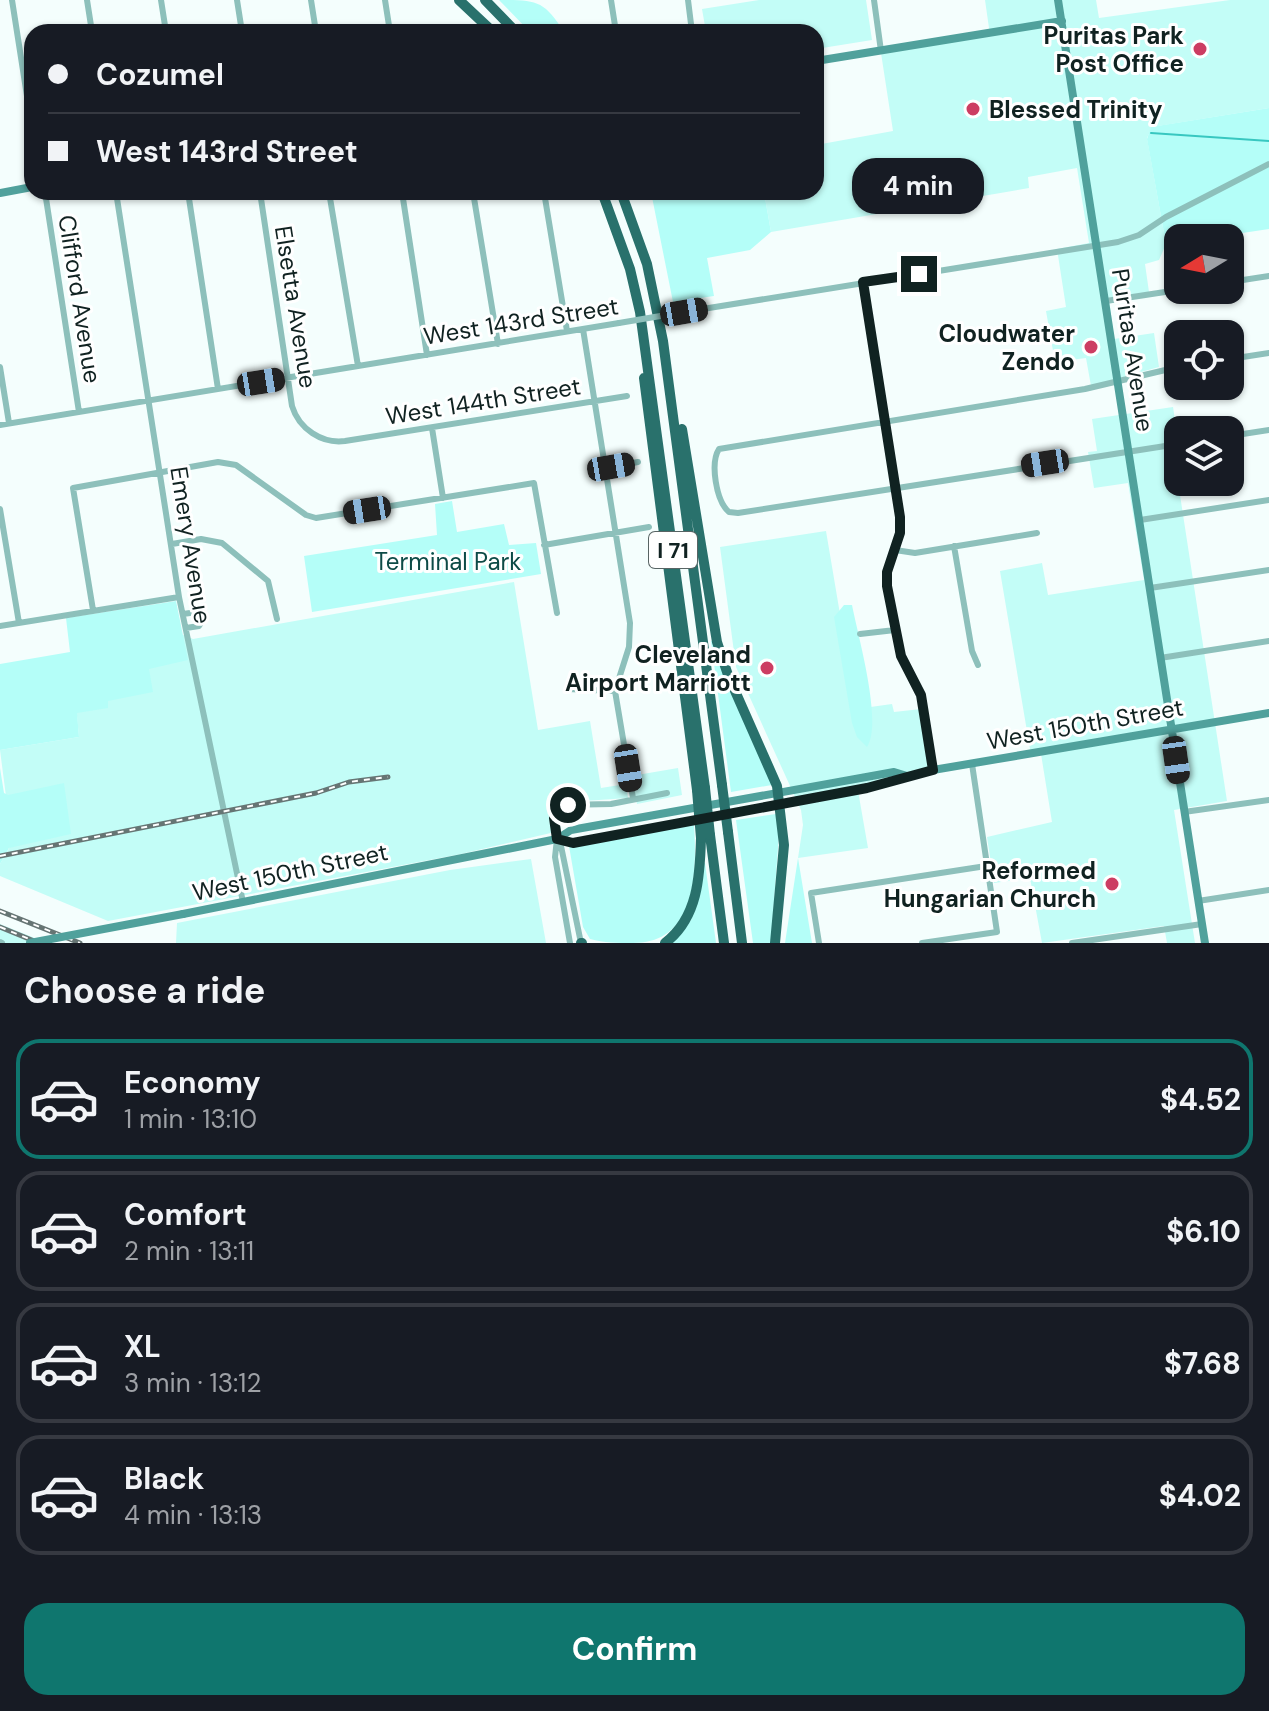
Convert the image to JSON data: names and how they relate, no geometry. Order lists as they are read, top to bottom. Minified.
{"streets":{"highway":["I 71"],"main road":["Puritas Avenue","West 150th Street"],"street":["Clifford Avenue","Elsetta Avenue","West 143rd Street","West 144th Street","Emery Avenue"]},"crossings":[["Clifford Avenue","West 143rd Street"],["Elsetta Avenue","West 143rd Street"],["Elsetta Avenue","West 144th Street"],["West 143rd Street","Puritas Avenue"],["West 143rd Street","Emery Avenue"],["Puritas Avenue","West 150th Street"],["Emery Avenue","West 150th Street"]],"parks":["Terminal Park"],"places":["Puritas Park Post Office","Blessed Trinity","Cloudwater Zendo","Cleveland Airport Marriott","Reformed Hungarian Church"],"north":"left","page":{"banner":["Cozumel","West 143rd Street"],"bubble":"4 min","heading":"Choose a ride","list":[{"name":"Economy","note":"1 min · 13:10","value":"$4.52"},{"name":"Comfort","note":"2 min · 13:11","value":"$6.10"},{"name":"XL","note":"3 min · 13:12","value":"$7.68"},{"name":"Black","note":"4 min · 13:13","value":"$4.02"}],"buttons":"Confirm"}}
